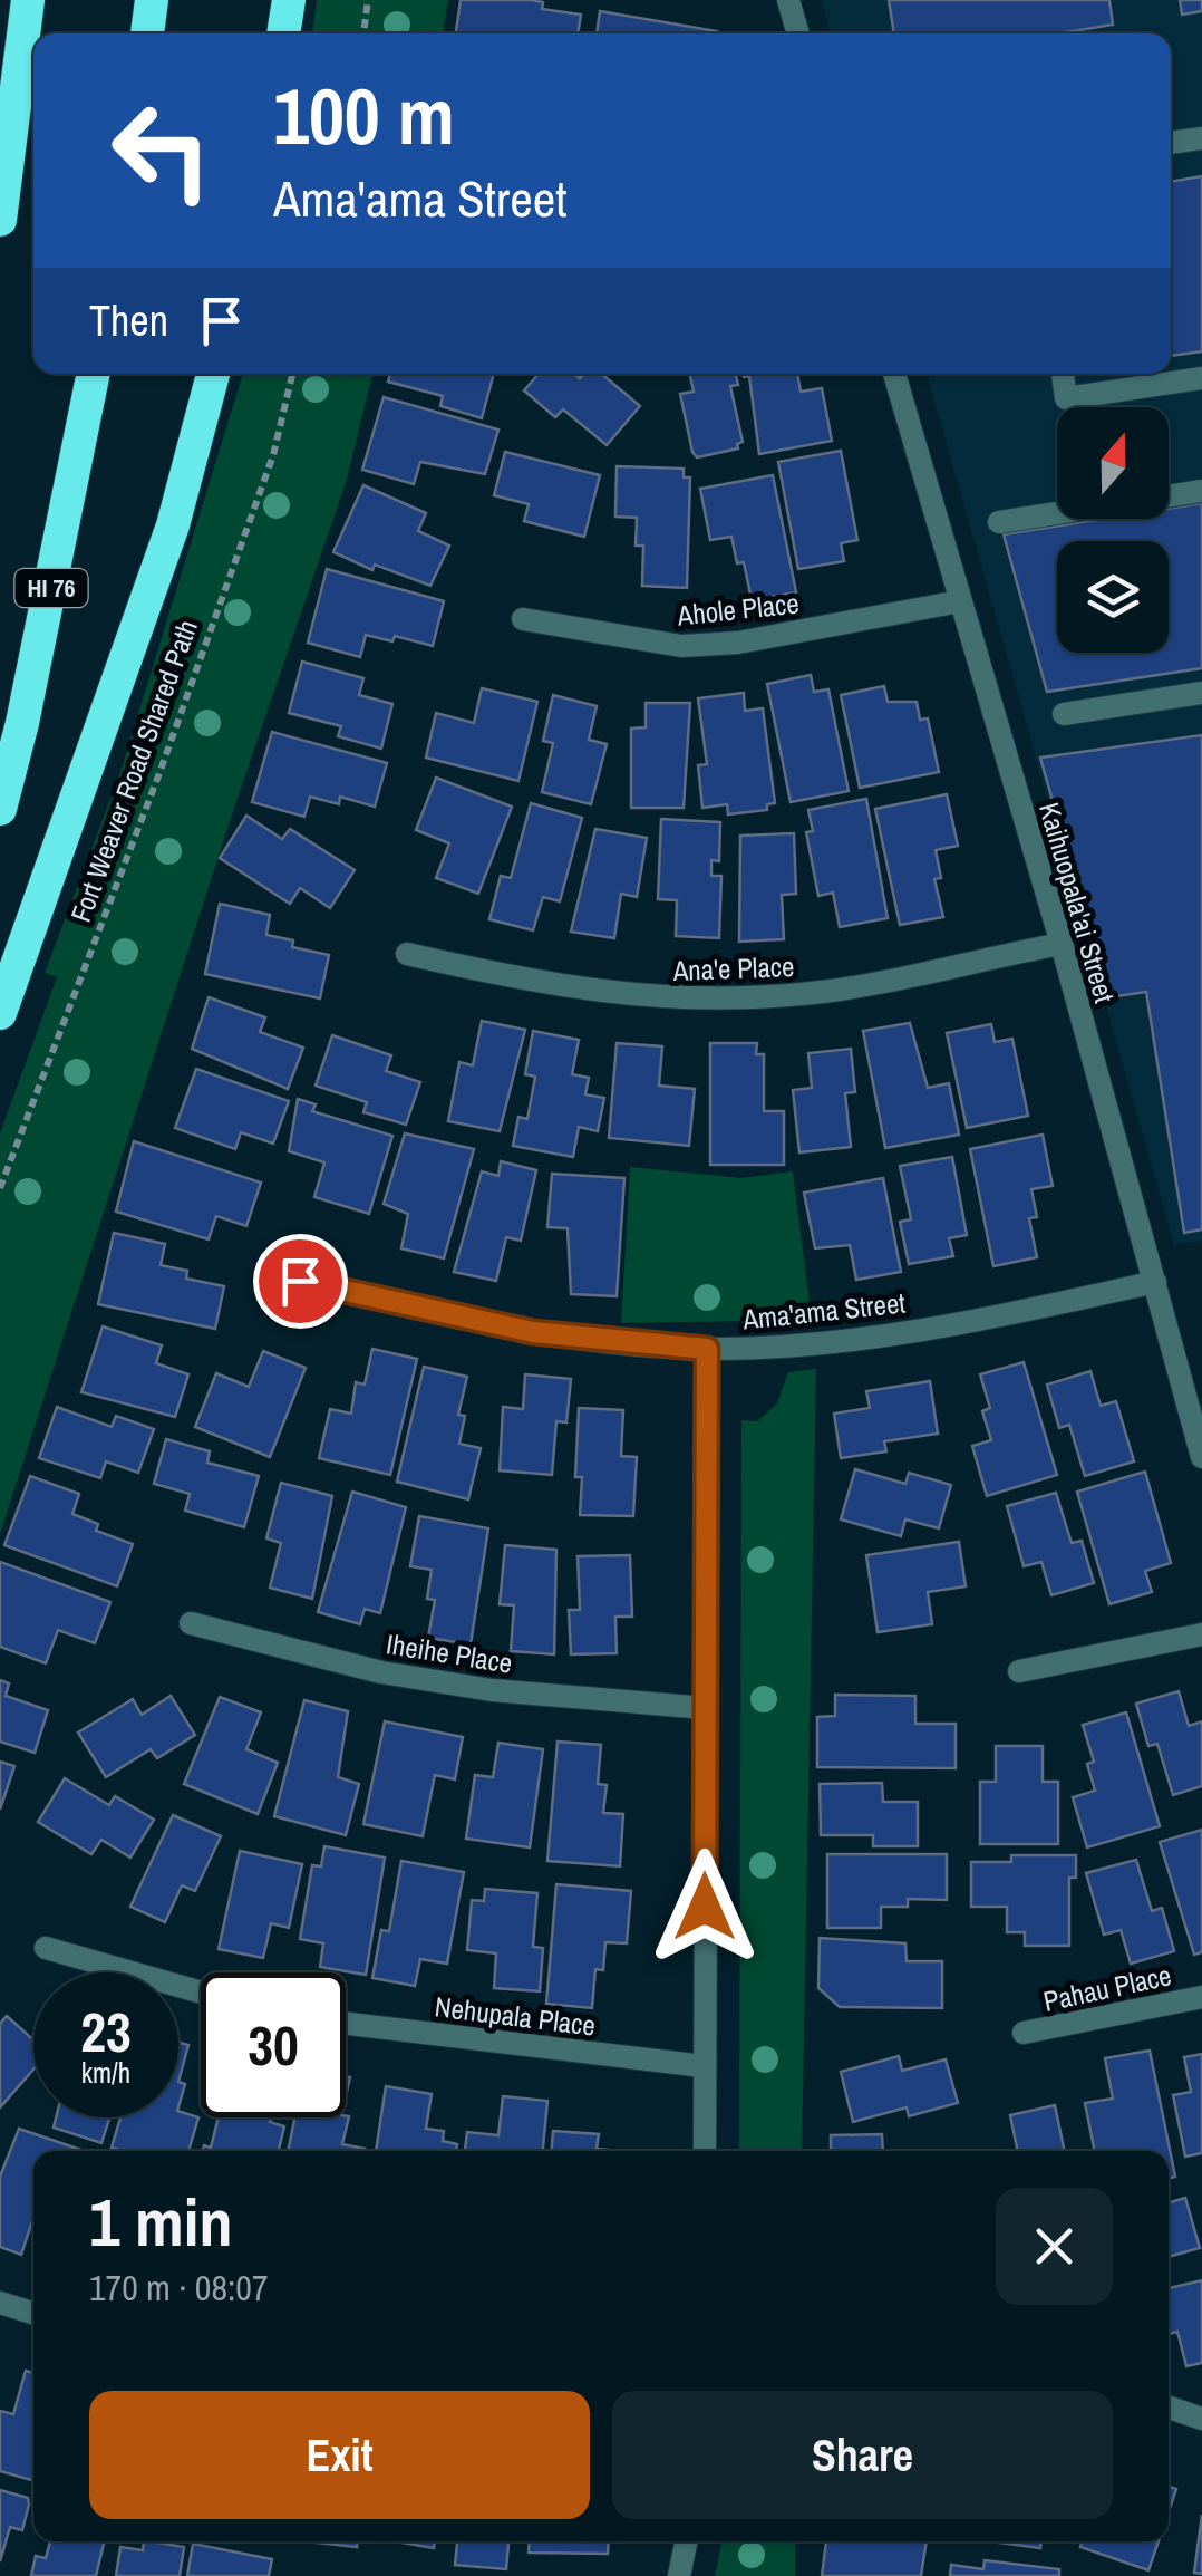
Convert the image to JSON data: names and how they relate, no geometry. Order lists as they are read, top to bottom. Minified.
{"streets":{"highway":["HI 76"],"street":["Ahole Place","Kaihuopala'ai Street","Ana'e Place","Ama'ama Street","Iheihe Place","Pahau Place","Nehupala Place"],"path":["Fort Weaver Road Shared Path"]},"crossings":[["Ahole Place","Kaihuopala'ai Street"],["Kaihuopala'ai Street","Ana'e Place"],["Kaihuopala'ai Street","Ama'ama Street"]],"north":"top","page":{"turn":["100 m","Ama'ama Street"],"then":"Then","speed":"23 km/h","limit":"30","heading":["1 min","170 m · 08:07"],"buttons":["Exit","Share"]}}
